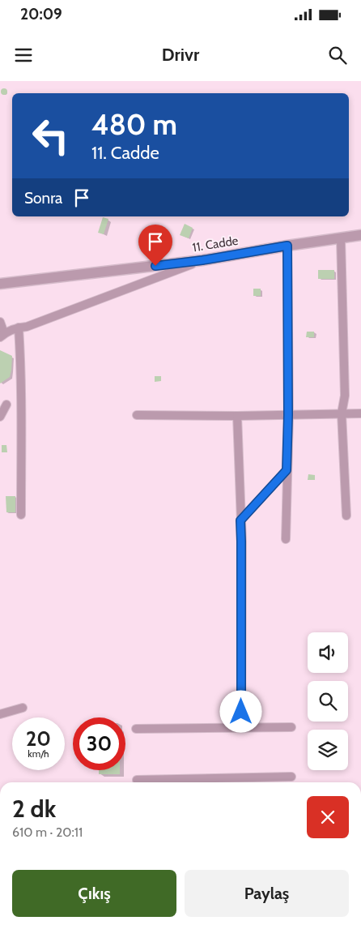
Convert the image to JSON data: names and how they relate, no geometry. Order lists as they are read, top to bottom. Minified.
{"streets":{"street":["11. Cadde"]},"page":{"status":"20:09","header":"Drivr","turn":["480 m","11. Cadde"],"then":"Sonra","speed":"20 km/h","limit":"30","heading":["2 dk","610 m · 20:11"],"buttons":["Çıkış","Paylaş"]}}
